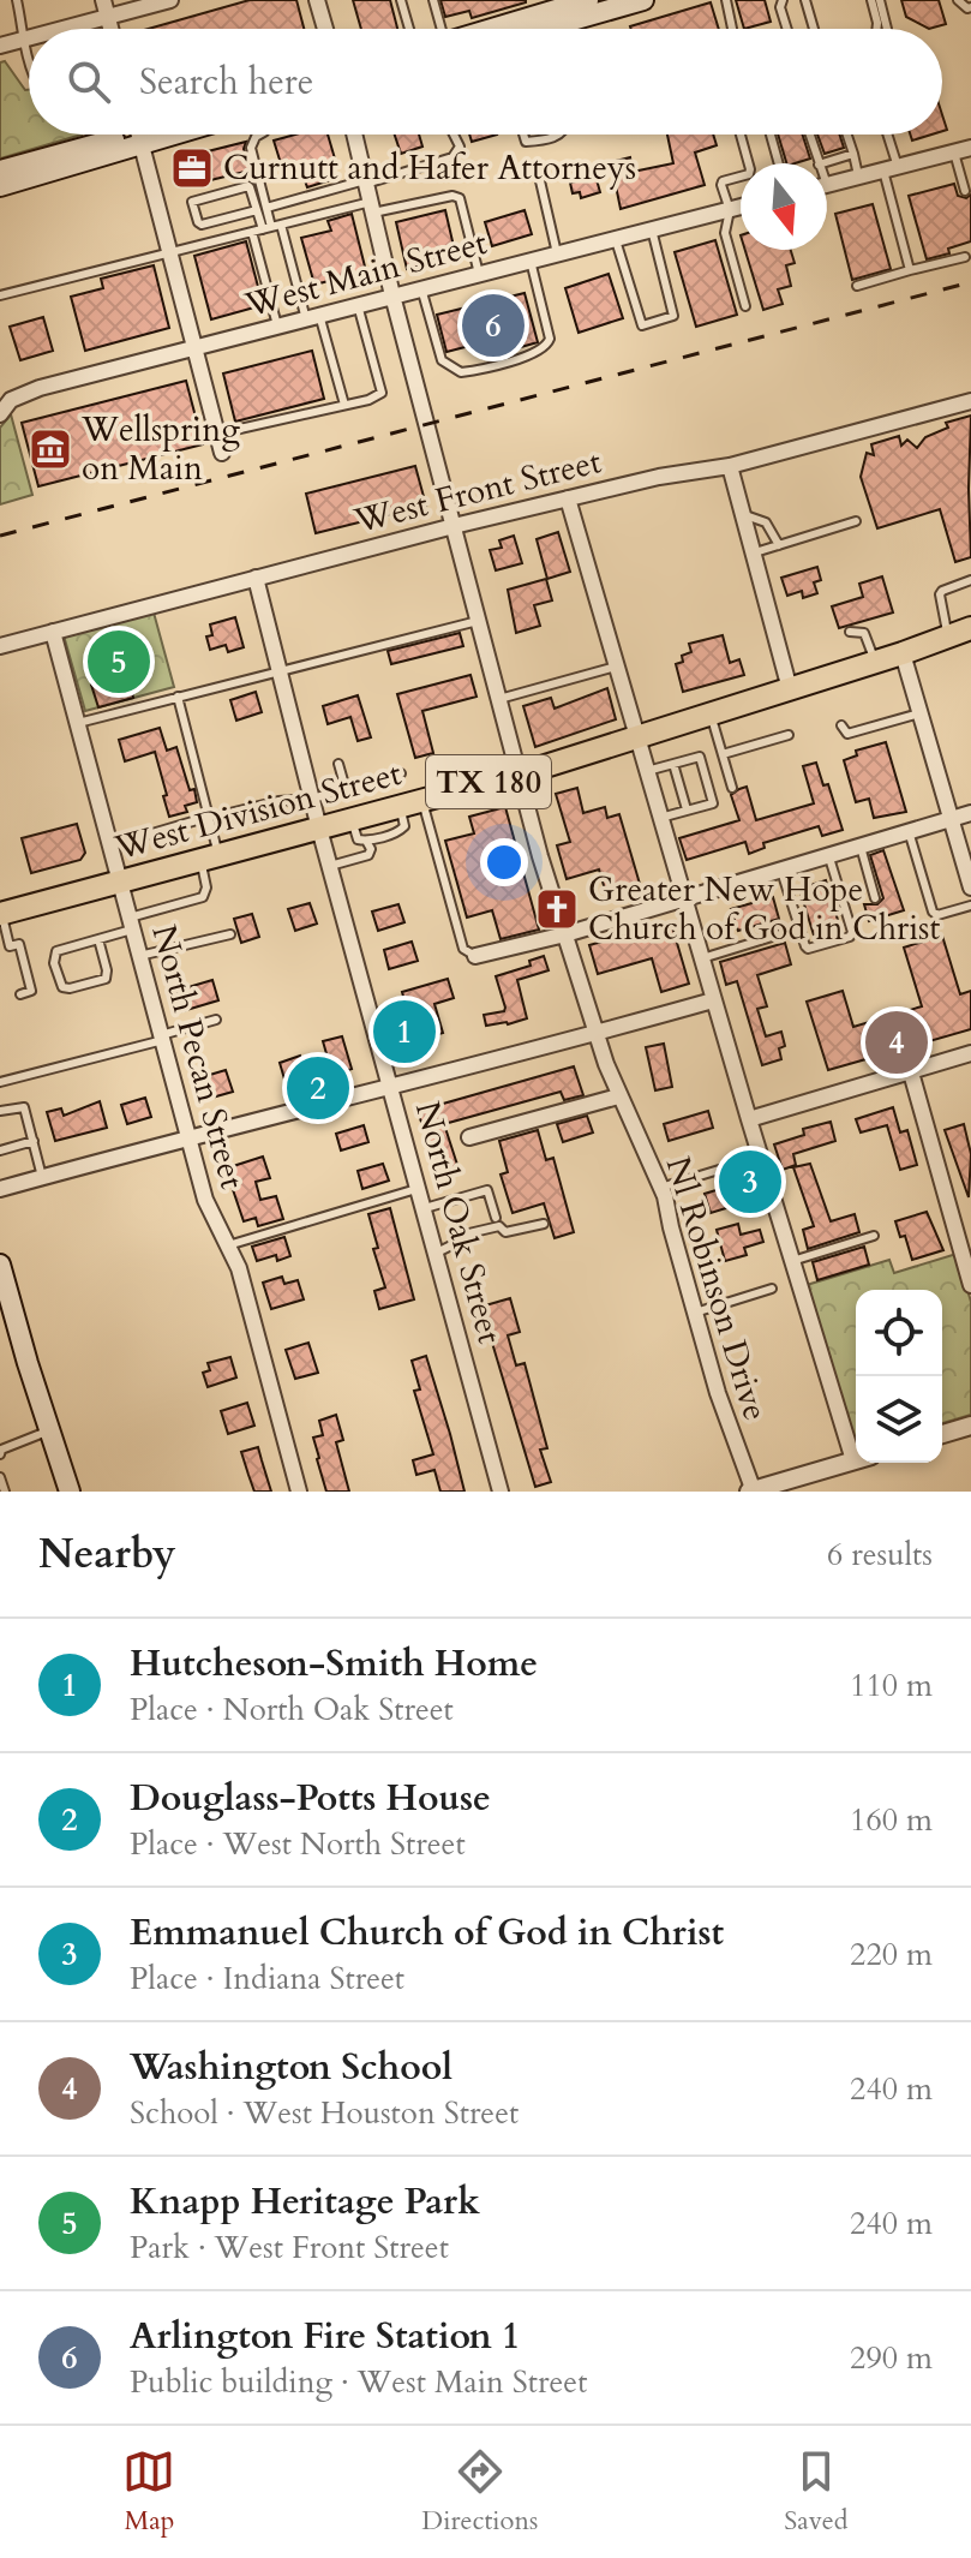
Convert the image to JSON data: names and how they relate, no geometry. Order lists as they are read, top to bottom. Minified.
{"streets":{"main road":["TX 180","West Division Street"],"street":["West Main Street","West Front Street","North Pecan Street","North Oak Street","Nl Robinson Drive"]},"crossings":[["West Main Street","Nl Robinson Drive"],["West Front Street","North Pecan Street"],["West Front Street","North Oak Street"],["West Front Street","Nl Robinson Drive"],["West Division Street","North Pecan Street"],["West Division Street","North Oak Street"],["West Division Street","Nl Robinson Drive"]],"places":{"office":["Curnutt and Hafer Attorneys"],"museum":["Wellspring on Main"],"church":["Greater New Hope Church of God in Christ"]},"north":"bottom","page":{"search":"Search here","pins":["6","5","1","4","2","3"],"heading":["Nearby","6 results"],"list":[{"mark":"1","name":"Hutcheson-Smith Home","note":"Place · North Oak Street","value":"110 m"},{"mark":"2","name":"Douglass-Potts House","note":"Place · West North Street","value":"160 m"},{"mark":"3","name":"Emmanuel Church of God in Christ","note":"Place · Indiana Street","value":"220 m"},{"mark":"4","name":"Washington School","note":"School · West Houston Street","value":"240 m"},{"mark":"5","name":"Knapp Heritage Park","note":"Park · West Front Street","value":"240 m"},{"mark":"6","name":"Arlington Fire Station 1","note":"Public building · West Main Street","value":"290 m"}],"nav":["Map","Directions","Saved"]}}
